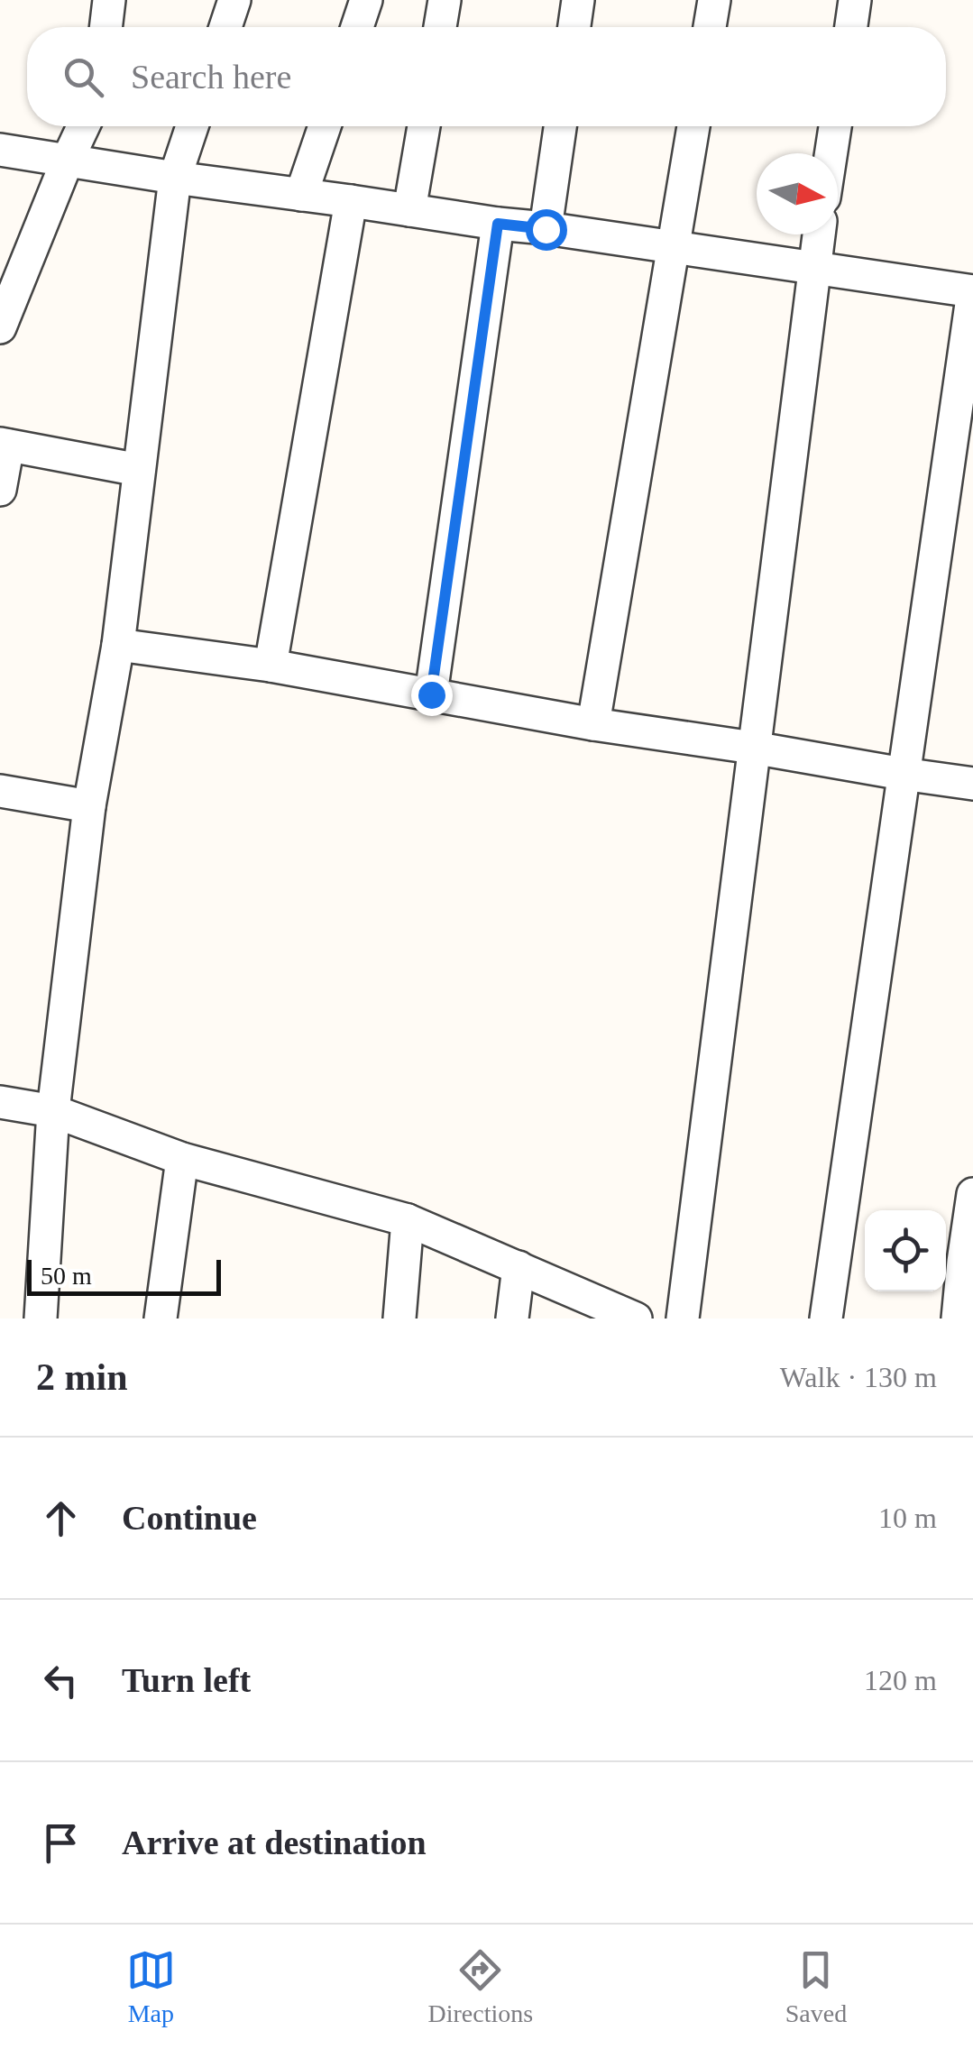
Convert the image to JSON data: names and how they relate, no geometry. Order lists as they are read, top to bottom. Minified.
{"scale_bar":"50 m","north":"right","page":{"search":"Search here","scale":"50 m","heading":["2 min","Walk · 130 m"],"list":[["Continue","10 m"],["Turn left","120 m"],"Arrive at destination"],"nav":["Map","Directions","Saved"]}}
